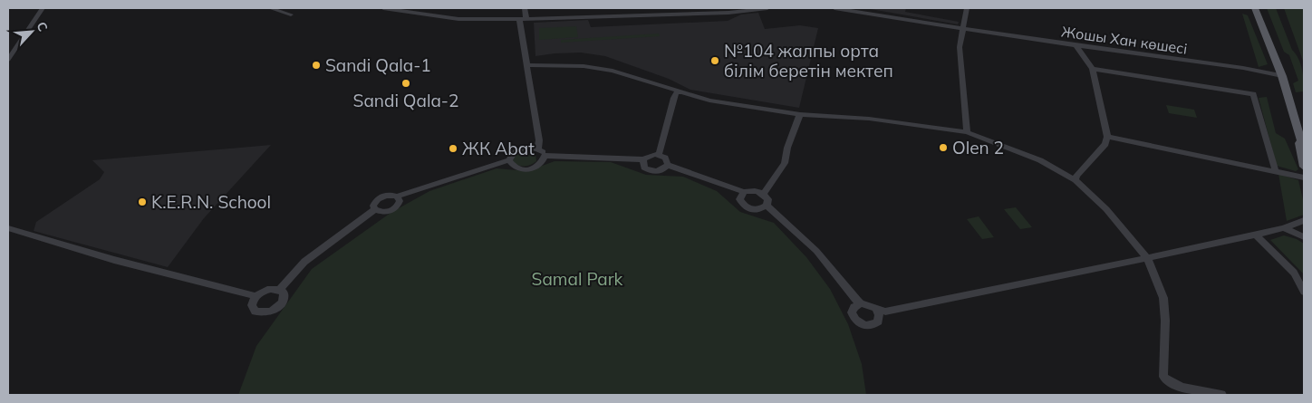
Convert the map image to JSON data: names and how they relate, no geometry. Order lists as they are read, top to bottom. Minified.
{"streets":{"street":["Жошы Хан көшесі"]},"parks":["Samal Park"],"places":["№104 жалпы орта білім беретін мектеп","Sandi Qala-1","Sandi Qala-2","Olen 2","ЖК Abat","K.E.R.N. School"],"north":"top right"}
